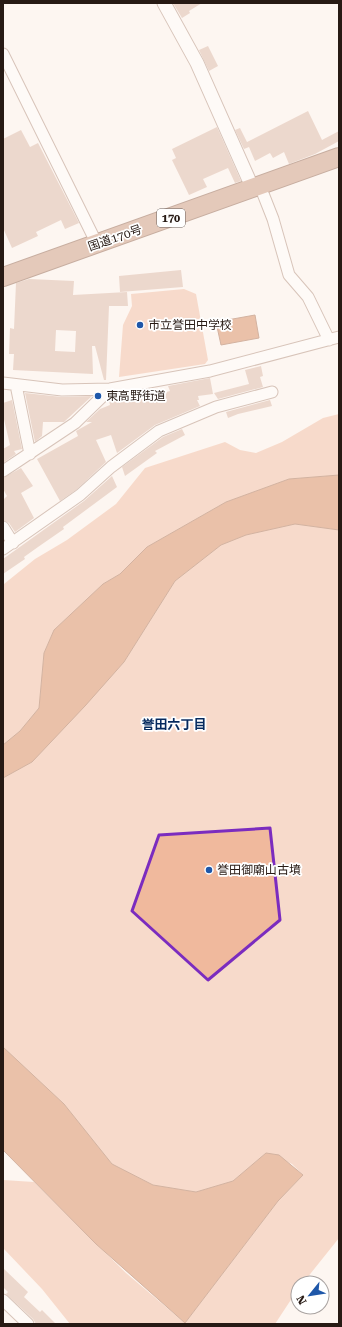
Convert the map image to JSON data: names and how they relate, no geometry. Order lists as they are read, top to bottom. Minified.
{"streets":{"highway":["170","国道170号"]},"districts":["誉田六丁目"],"places":["市立誉田中学校","東高野街道","誉田御廟山古墳"],"north":"bottom left"}
